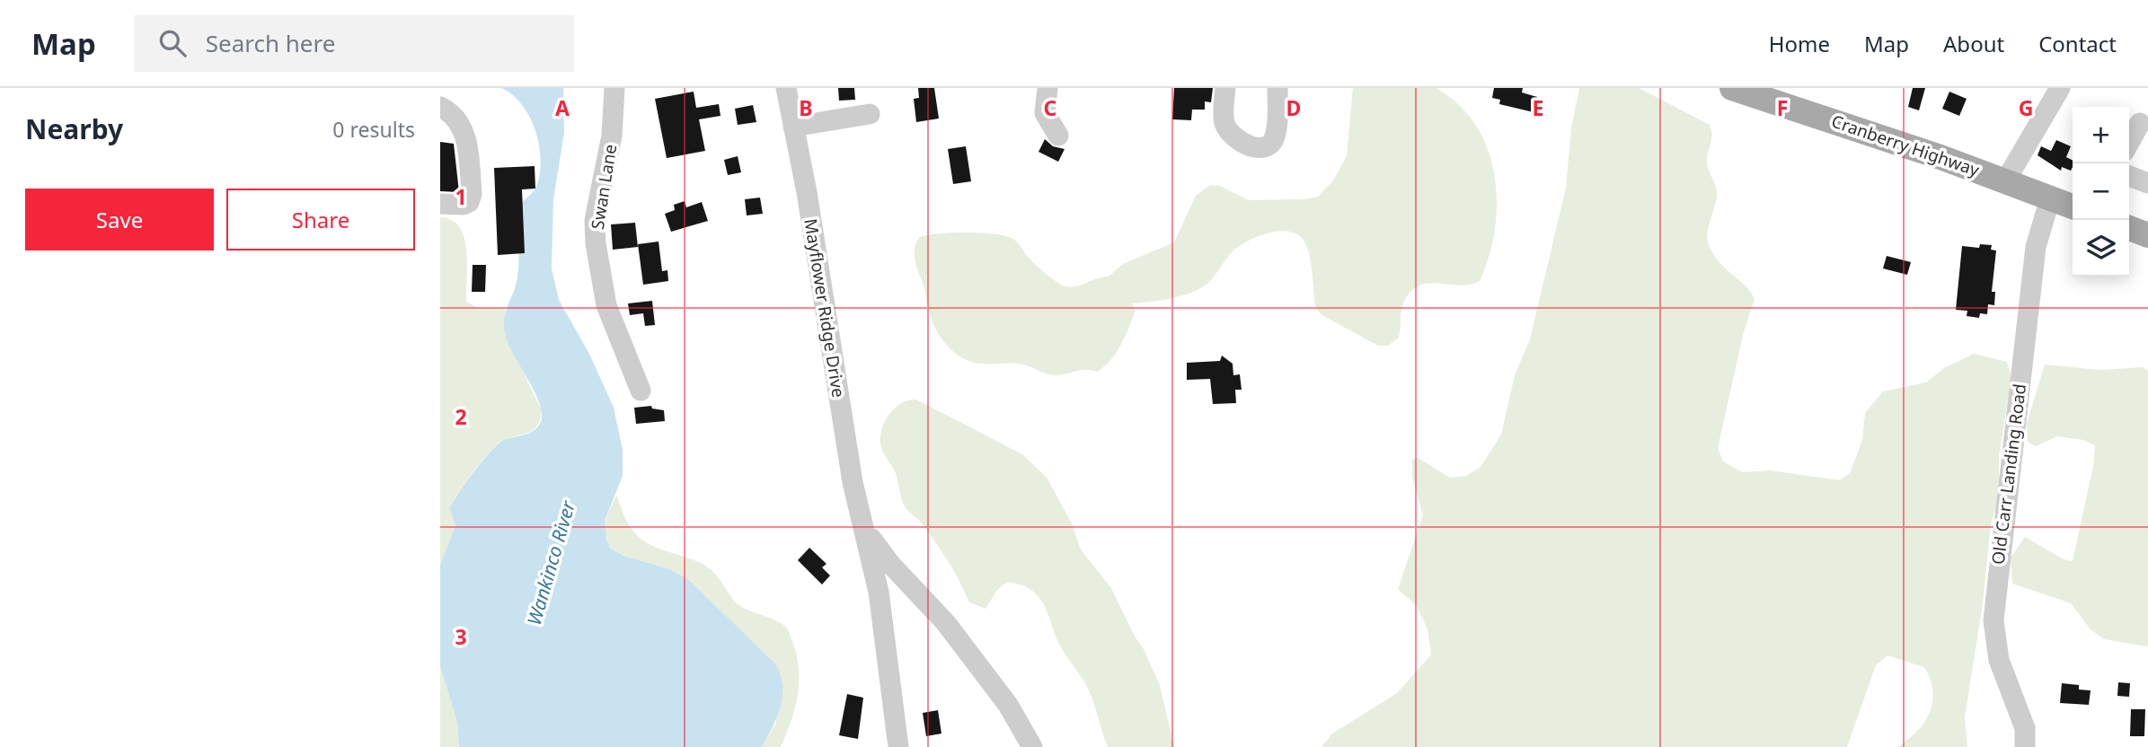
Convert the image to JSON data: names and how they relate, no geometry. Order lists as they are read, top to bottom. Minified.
{"streets":{"main road":["Cranberry Highway"],"street":["Swan Lane","Mayflower Ridge Drive","Old Carr Landing Road"]},"crossings":[["Cranberry Highway","Old Carr Landing Road"]],"water":["Wankinco River"],"page":{"header":"Map","search":"Search here","nav":["Home","Map","About","Contact"],"heading":["Nearby","0 results"],"map_buttons":["+","−"],"buttons":["Save","Share"]},"grid":{"columns":["A","B","C","D","E","F","G"],"rows":["1","2","3"]}}
